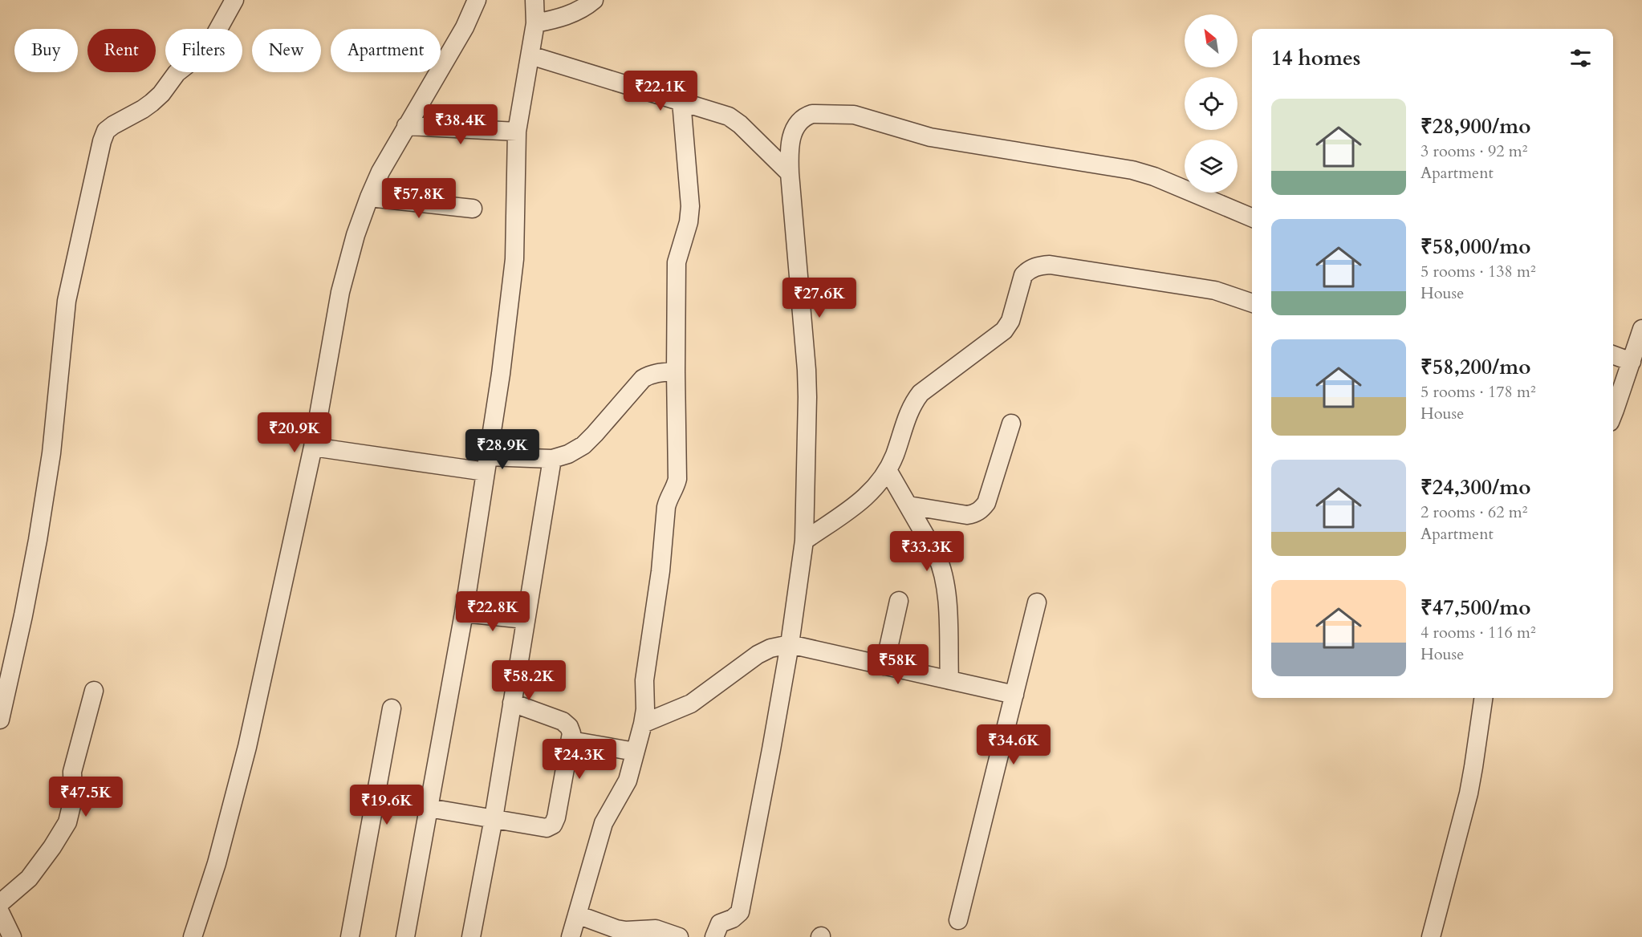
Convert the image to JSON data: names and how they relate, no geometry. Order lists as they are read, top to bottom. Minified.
{"north":"top left","page":{"chip":["Buy","Rent","Filters","New","Apartment"],"heading":"14 homes","price":["₹22.1K","₹38.4K","₹57.8K","₹27.6K","₹20.9K","₹28.9K","₹33.3K","₹22.8K","₹58K","₹58.2K","₹34.6K","₹24.3K","₹47.5K","₹19.6K"],"list":[{"name":"₹28,900/mo","note":"3 rooms · 92 m² · Apartment"},{"name":"₹58,000/mo","note":"5 rooms · 138 m² · House"},{"name":"₹58,200/mo","note":"5 rooms · 178 m² · House"},{"name":"₹24,300/mo","note":"2 rooms · 62 m² · Apartment"},{"name":"₹47,500/mo","note":"4 rooms · 116 m² · House"}]}}
